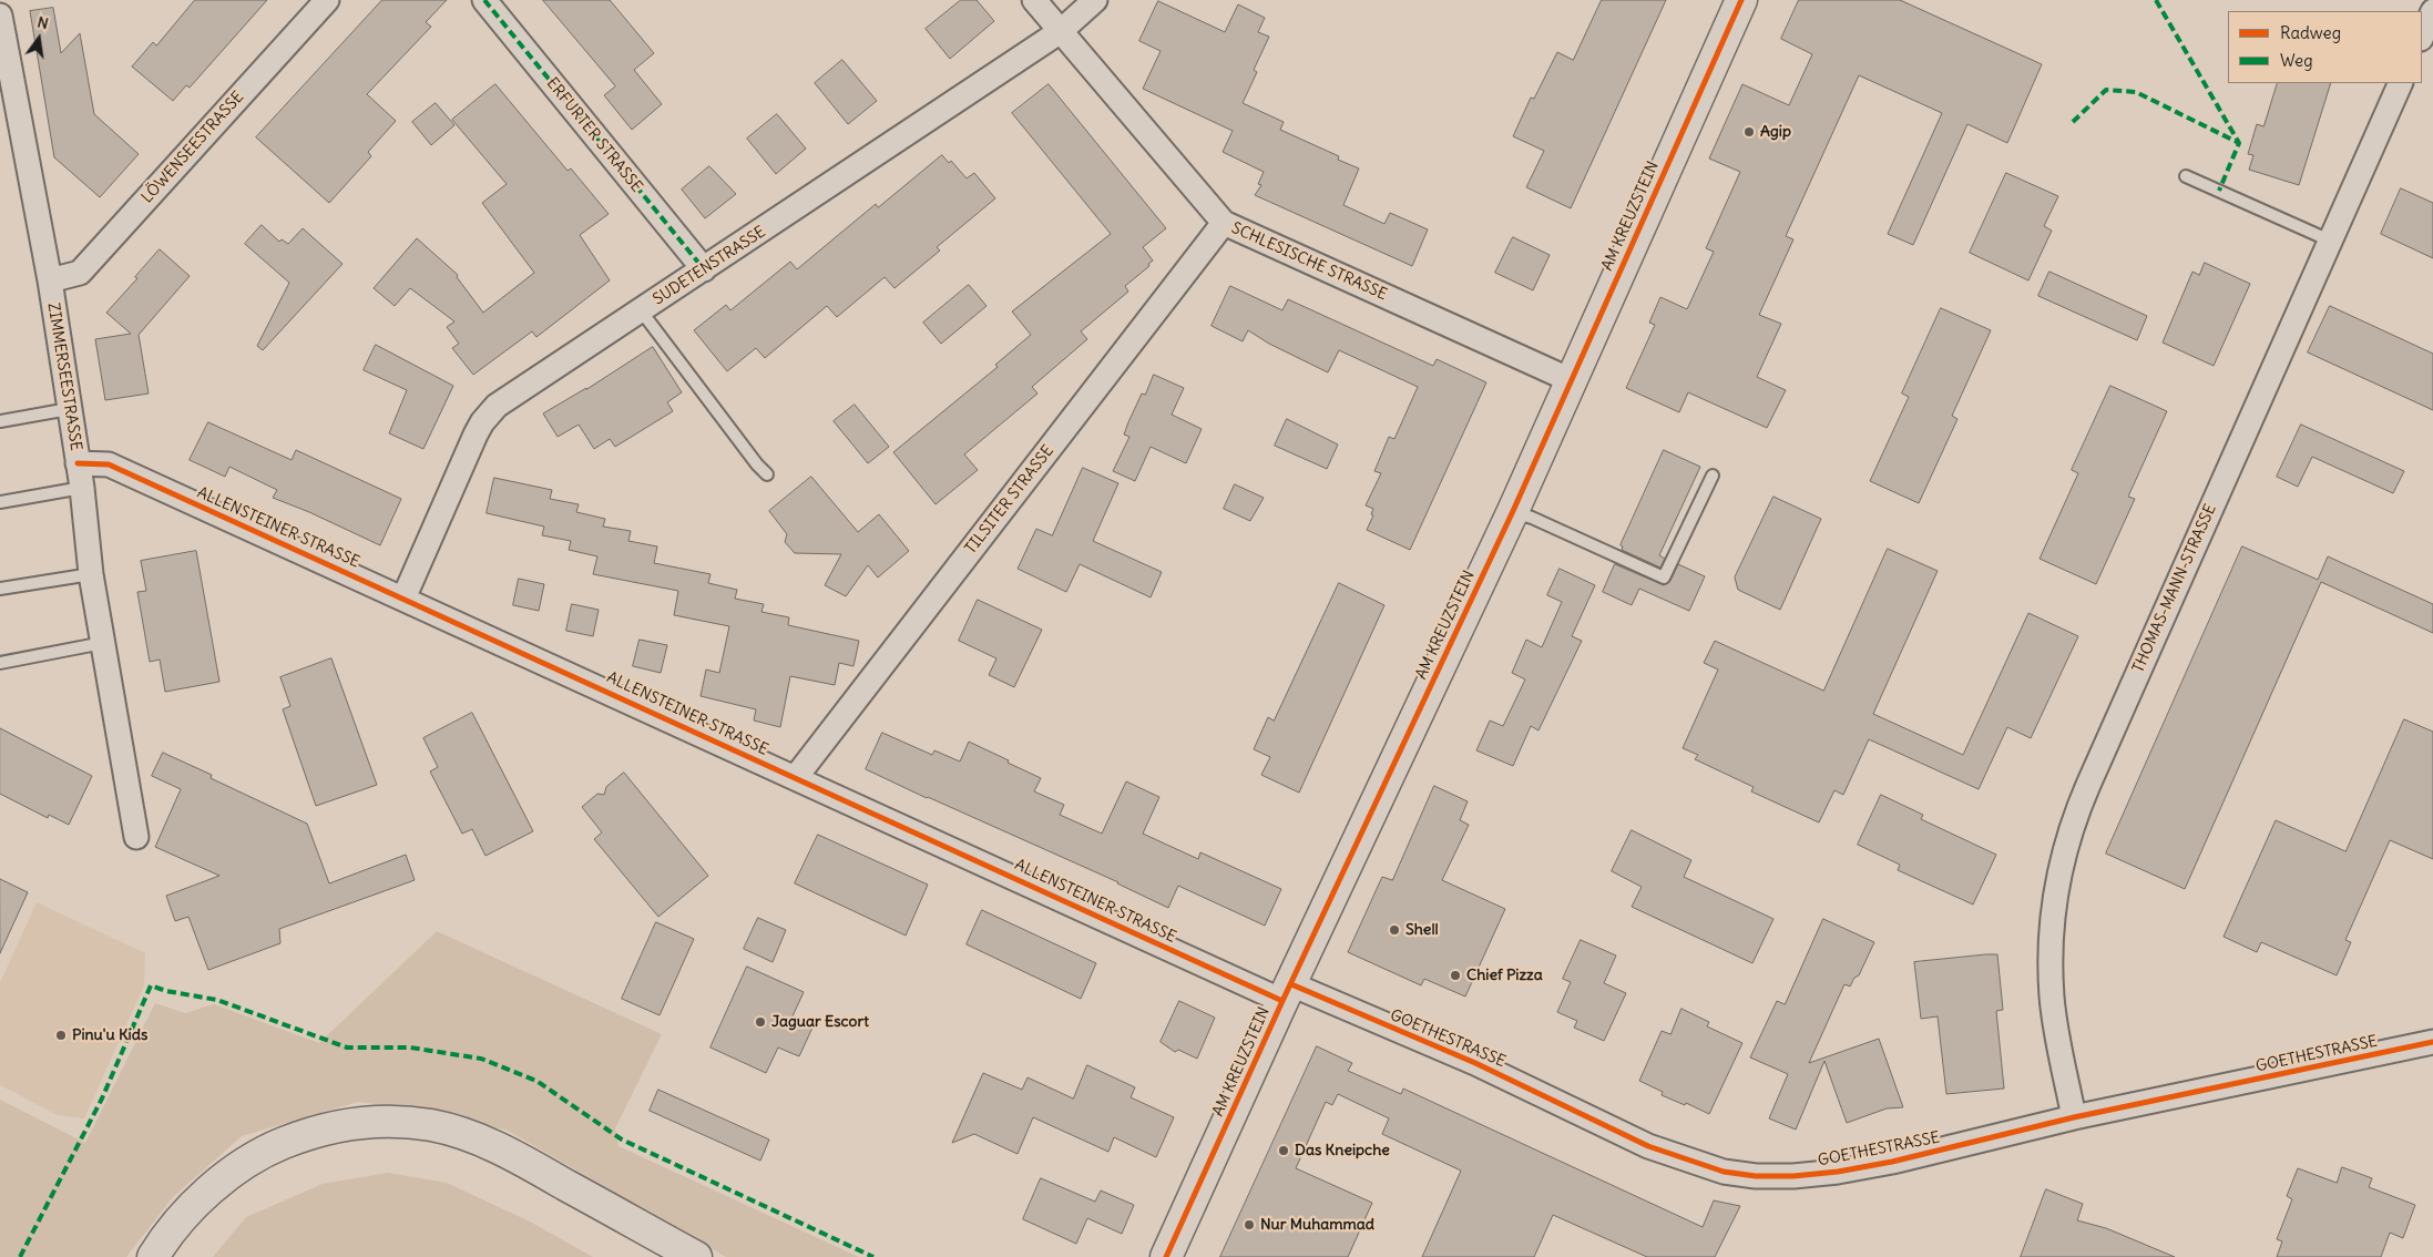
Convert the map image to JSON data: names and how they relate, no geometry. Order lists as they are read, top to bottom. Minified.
{"streets":{"main road":["AM KREUZSTEIN"],"street":["ERFURTER STRASSE","LÖWENSEESTRASSE","SCHLESISCHE STRASSE","SUDETENSTRASSE","ZIMMERSEESTRASSE","TILSITER STRASSE","ALLENSTEINER STRASSE","THOMAS-MANN-STRASSE","GOETHESTRASSE"]},"crossings":[["ERFURTER STRASSE","SUDETENSTRASSE"],["LÖWENSEESTRASSE","ZIMMERSEESTRASSE"],["AM KREUZSTEIN","SCHLESISCHE STRASSE"],["AM KREUZSTEIN","ALLENSTEINER STRASSE"],["AM KREUZSTEIN","GOETHESTRASSE"],["SCHLESISCHE STRASSE","SUDETENSTRASSE"],["SCHLESISCHE STRASSE","TILSITER STRASSE"],["SUDETENSTRASSE","ALLENSTEINER STRASSE"],["ZIMMERSEESTRASSE","ALLENSTEINER STRASSE"],["TILSITER STRASSE","ALLENSTEINER STRASSE"],["ALLENSTEINER STRASSE","GOETHESTRASSE"],["THOMAS-MANN-STRASSE","GOETHESTRASSE"]],"places":["Agip","Shell","Chief Pizza","Jaguar Escort","Pinu'u Kids","Das Kneipche","Nur Muhammad"],"legend":["Radweg","Weg"],"north":"top"}
